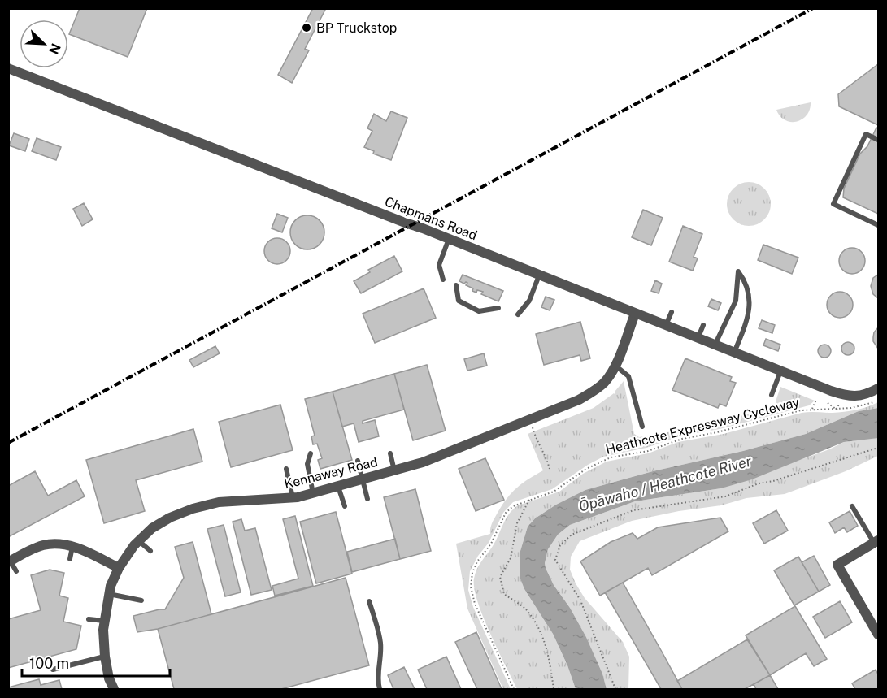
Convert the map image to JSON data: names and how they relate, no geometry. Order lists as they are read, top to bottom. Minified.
{"streets":{"street":["Chapmans Road","Kennaway Road"],"path":["Heathcote Expressway Cycleway"]},"crossings":[["Chapmans Road","Kennaway Road"]],"water":["Ōpāwaho / Heathcote River"],"places":["BP Truckstop"],"scale_bar":"100 m","north":"bottom right"}
